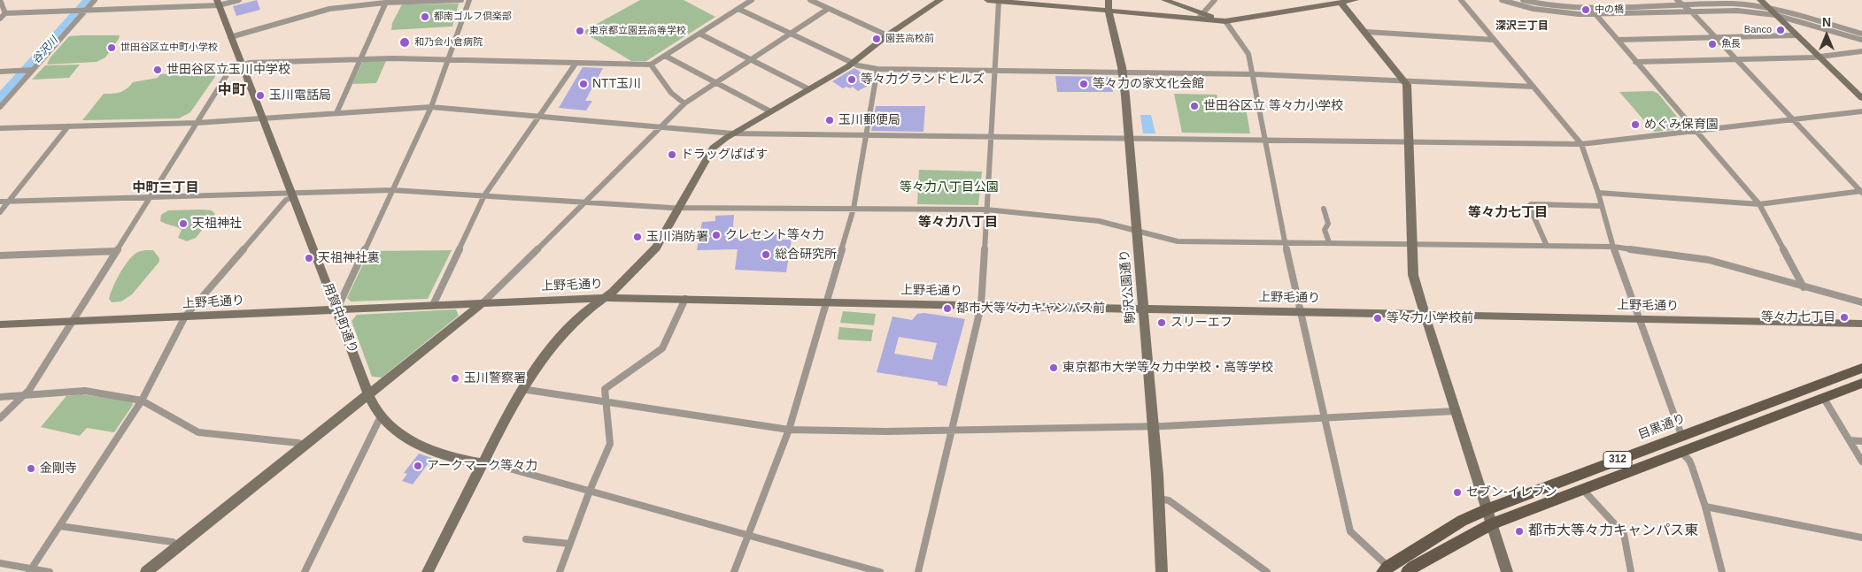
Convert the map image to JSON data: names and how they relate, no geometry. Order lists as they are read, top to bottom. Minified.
{"streets":{"main road":["目黒通り","312"],"street":["上野毛通り","駒沢公園通り","用賀中町通り"]},"crossings":[["上野毛通り","駒沢公園通り"],["上野毛通り","用賀中町通り"]],"districts":["深沢三丁目","中町","中町三丁目","等々力七丁目","等々力八丁目"],"water":["谷沢川"],"parks":["等々力八丁目公園"],"places":["中の橋","都南ゴルフ倶楽部","Banco","東京都立園芸高等学校","園芸高校前","和乃会小倉病院","魚長","世田谷区立中町小学校","世田谷区立玉川中学校","等々力グランドヒルズ","NTT玉川","等々力の家文化会館","玉川電話局","世田谷区立 等々力小学校","玉川郵便局","めぐみ保育園","ドラッグぱぱす","天祖神社","クレセント等々力","玉川消防署","総合研究所","天祖神社裏","都市大等々力キャンパス前","等々力七丁目","等々力小学校前","スリーエフ","東京都市大学等々力中学校・高等学校","玉川警察署","アークマーク等々力","金剛寺","セブン-イレブン","都市大等々力キャンパス東"],"north":"top"}
